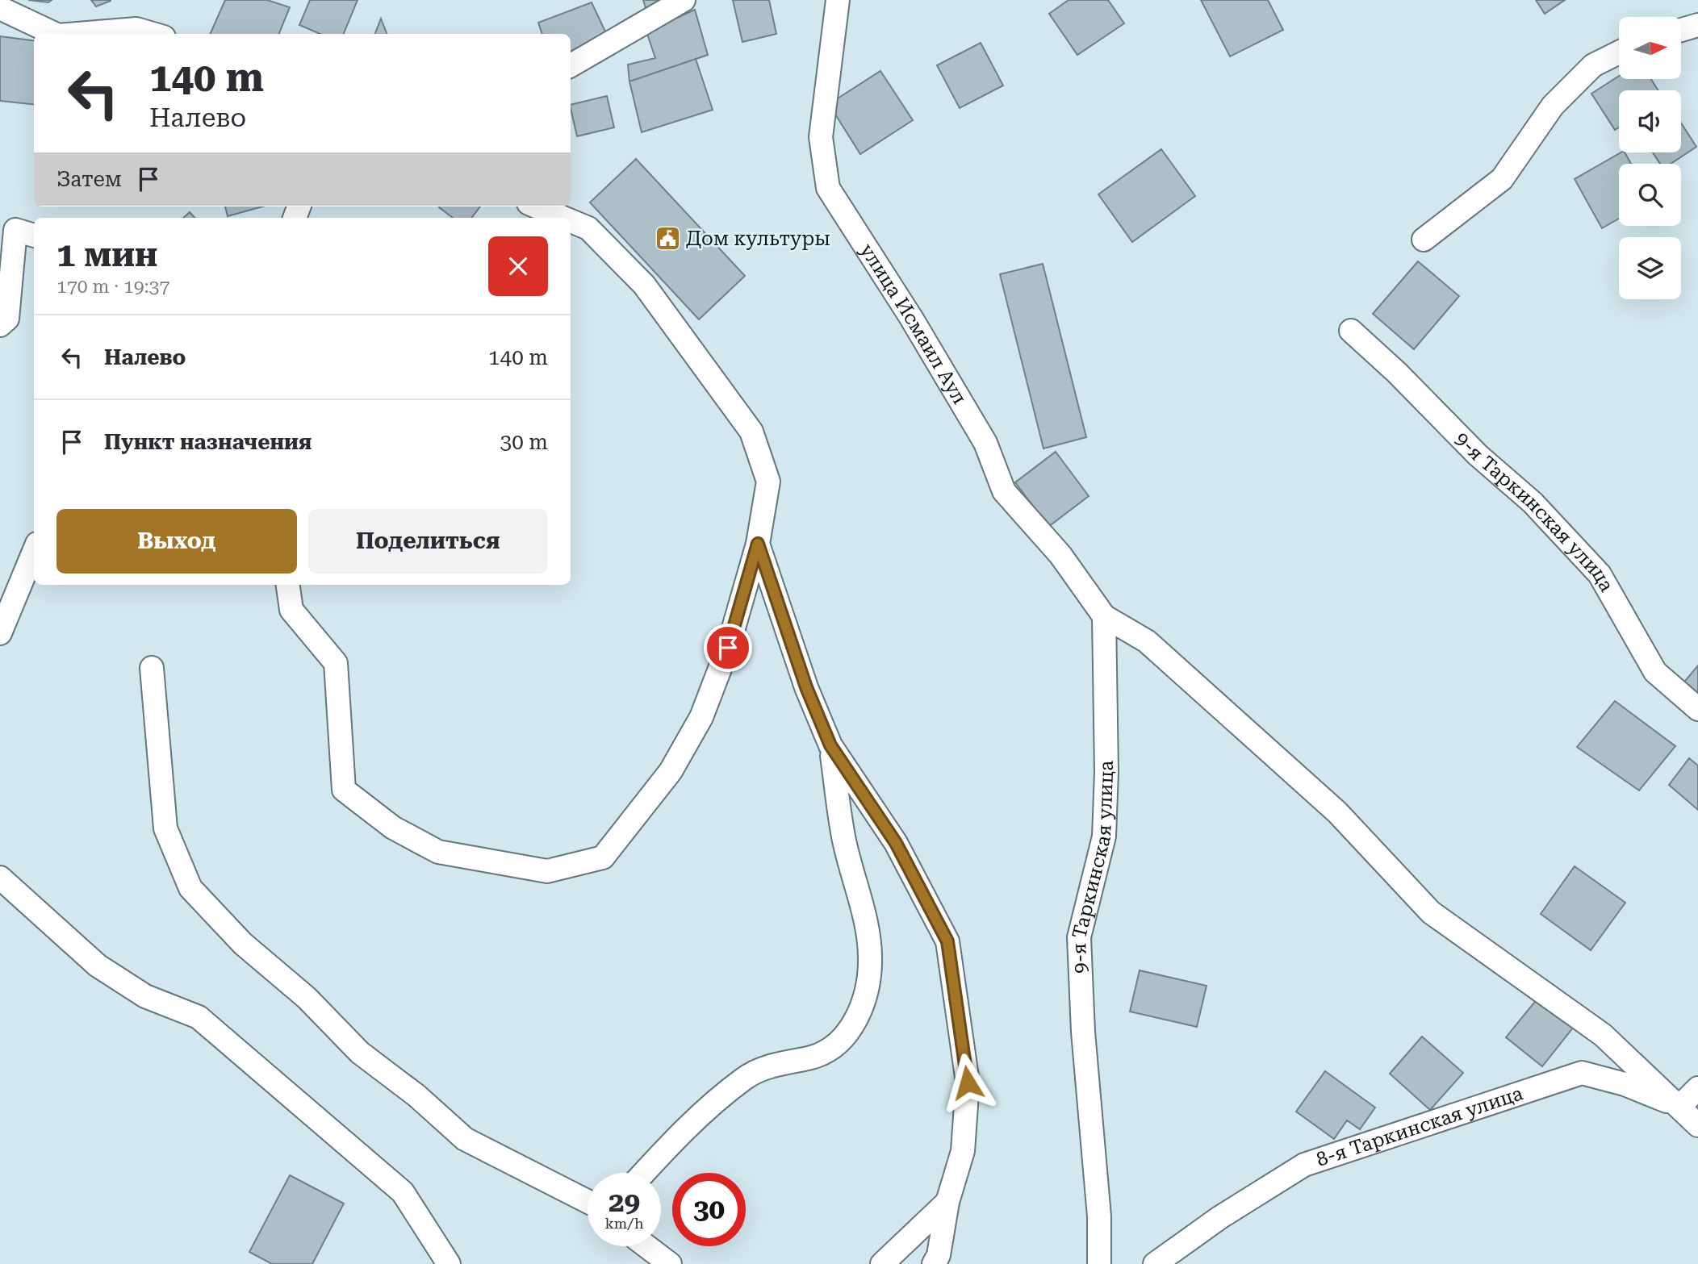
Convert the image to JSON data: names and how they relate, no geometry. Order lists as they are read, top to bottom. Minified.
{"streets":{"street":["улица Исмаил Аул","9-я Таркинская улица","8-я Таркинская улица"]},"crossings":[["улица Исмаил Аул","9-я Таркинская улица"]],"places":{"public building":["Дом культуры"]},"north":"right","page":{"turn":["140 m","Налево"],"then":"Затем","heading":["1 мин","170 m · 19:37"],"list":[{"name":"Налево","value":"140 m"},{"name":"Пункт назначения","value":"30 m"}],"buttons":["Выход","Поделиться"],"speed":"29 km/h","limit":"30"}}
